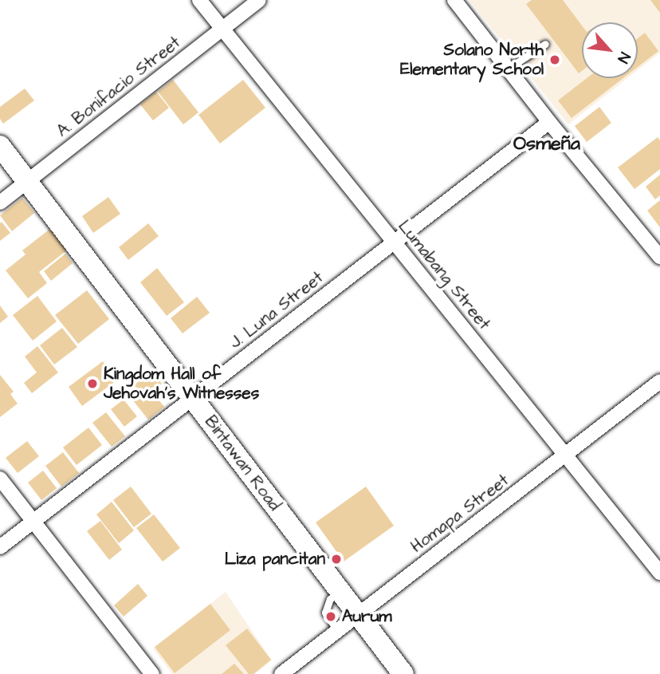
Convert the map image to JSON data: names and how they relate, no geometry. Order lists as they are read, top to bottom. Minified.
{"streets":{"main road":["Bintawan Road"],"street":["A. Bonifacio Street","Lumabang Street","J. Luna Street","Homapa Street"]},"crossings":[["A. Bonifacio Street","Lumabang Street"],["A. Bonifacio Street","Bintawan Road"],["Lumabang Street","J. Luna Street"],["Lumabang Street","Homapa Street"],["J. Luna Street","Bintawan Road"],["Bintawan Road","Homapa Street"]],"districts":["Osmeña"],"places":["Solano North Elementary School","Kingdom Hall of Jehovah's Witnesses","Liza pancitan","Aurum"],"north":"bottom right"}
